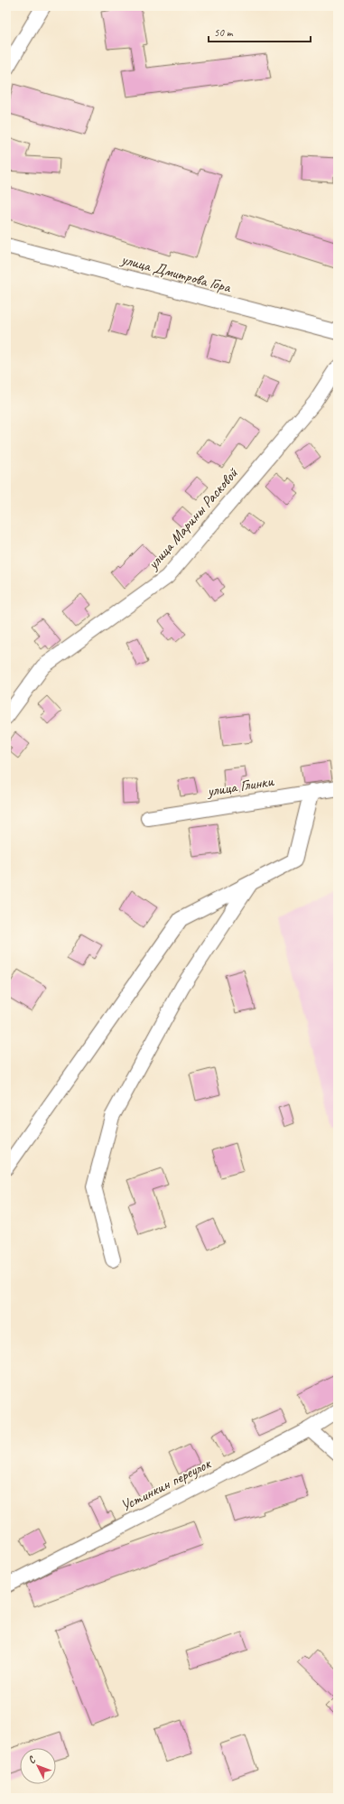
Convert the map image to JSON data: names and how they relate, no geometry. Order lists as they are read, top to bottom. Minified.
{"streets":{"street":["улица Дмитрова Гора","улица Марины Расковой","улица Глинки","Устинкин переулок"]},"scale_bar":"50 m","north":"top left"}
